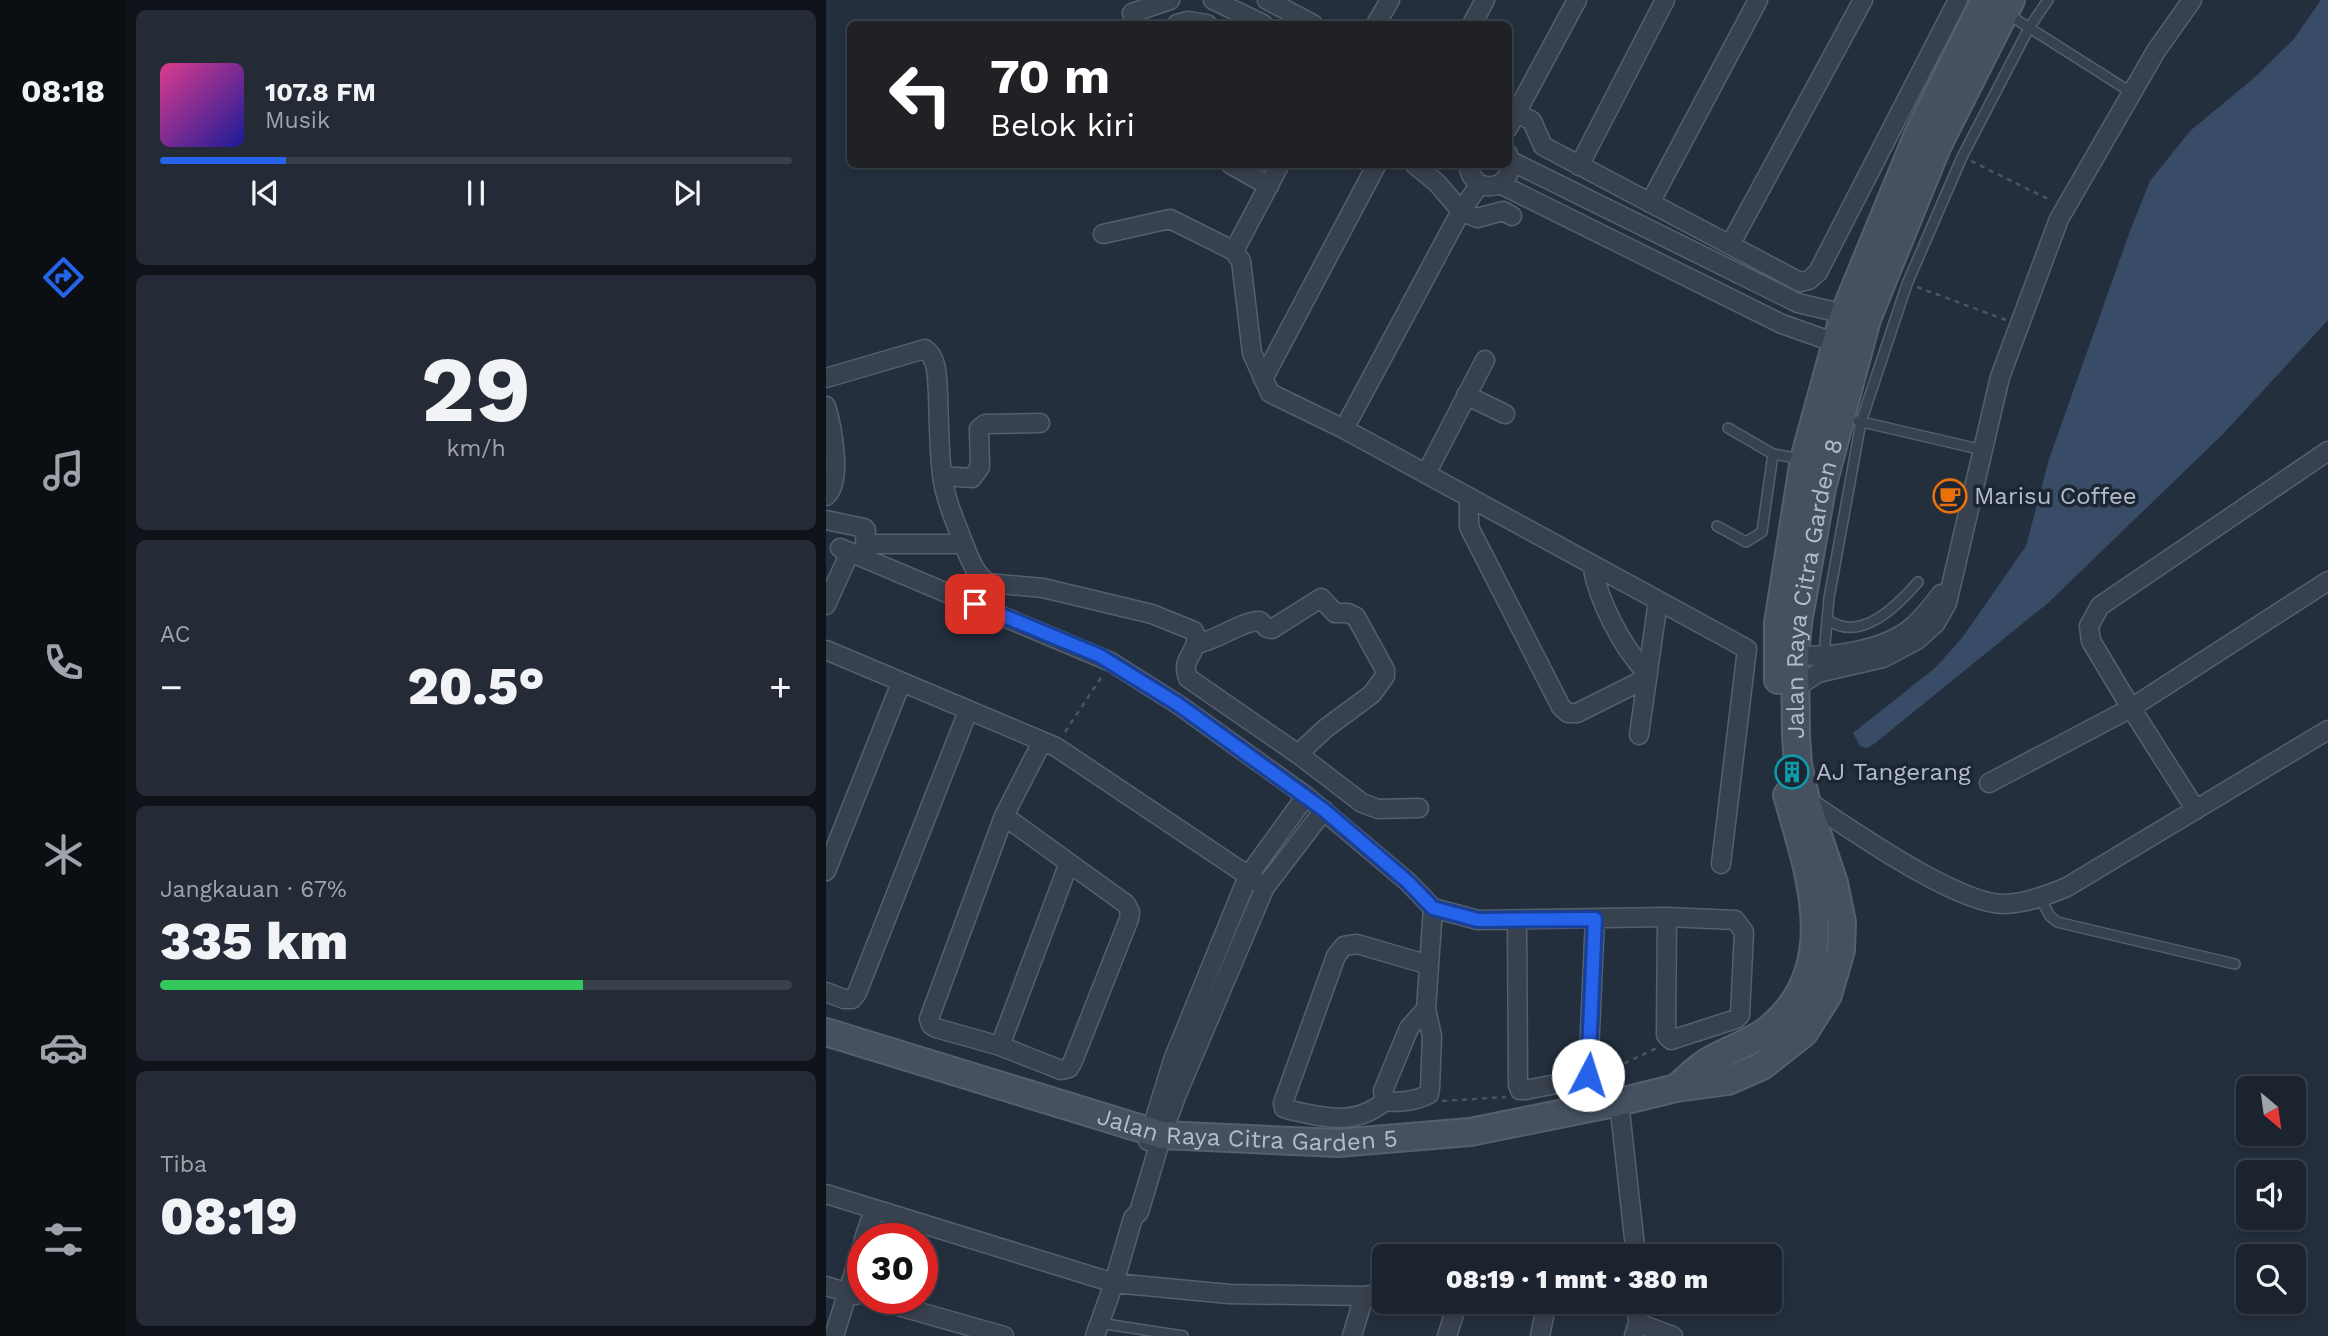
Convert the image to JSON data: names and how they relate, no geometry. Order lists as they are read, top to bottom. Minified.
{"streets":{"street":["Jalan Raya Citra Garden 8","Jalan Raya Citra Garden 5"]},"crossings":[["Jalan Raya Citra Garden 8","Jalan Raya Citra Garden 5"]],"places":{"cafe":["Marisu Coffee"],"building":["AJ Tangerang"]},"north":"bottom right","page":{"tabs":"08:18","turn":["70 m","Belok kiri"],"song":["107.8 FM","Musik"],"tile":[["29","km/h"],"AC",["Jangkauan · 67%","335 km"],["Tiba","08:19"]],"heat":["−","20.5°","+"],"limit":"30","trip":"08:19 · 1 mnt · 380 m"}}
